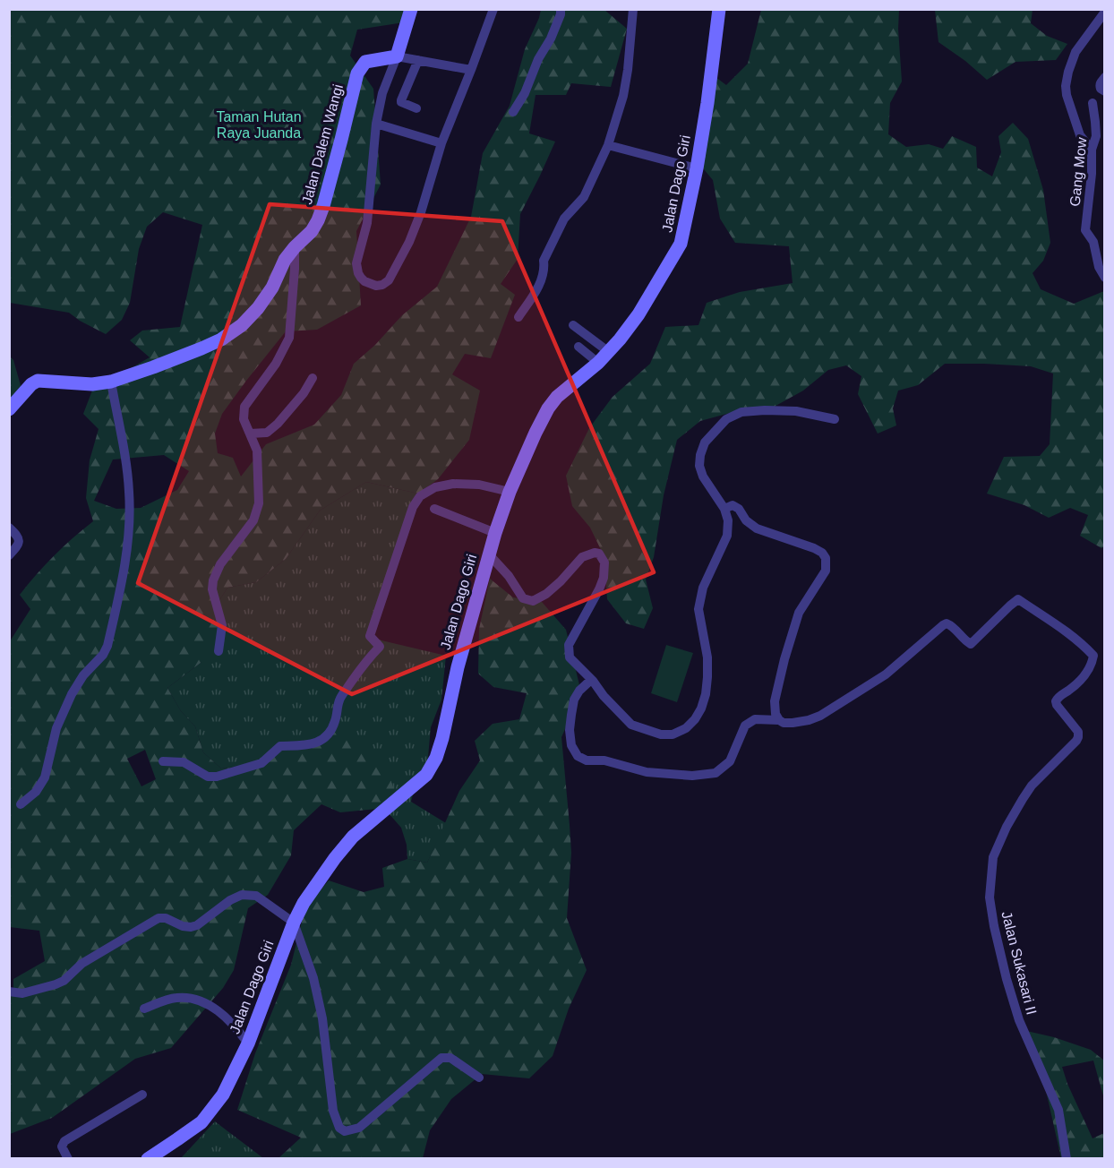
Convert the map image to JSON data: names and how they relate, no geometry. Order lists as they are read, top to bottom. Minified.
{"streets":{"main road":["Jalan Dalem Wangi","Jalan Dago Giri"],"street":["Gang Mow","Jalan Sukasari II"]},"parks":["Taman Hutan Raya Juanda"]}
